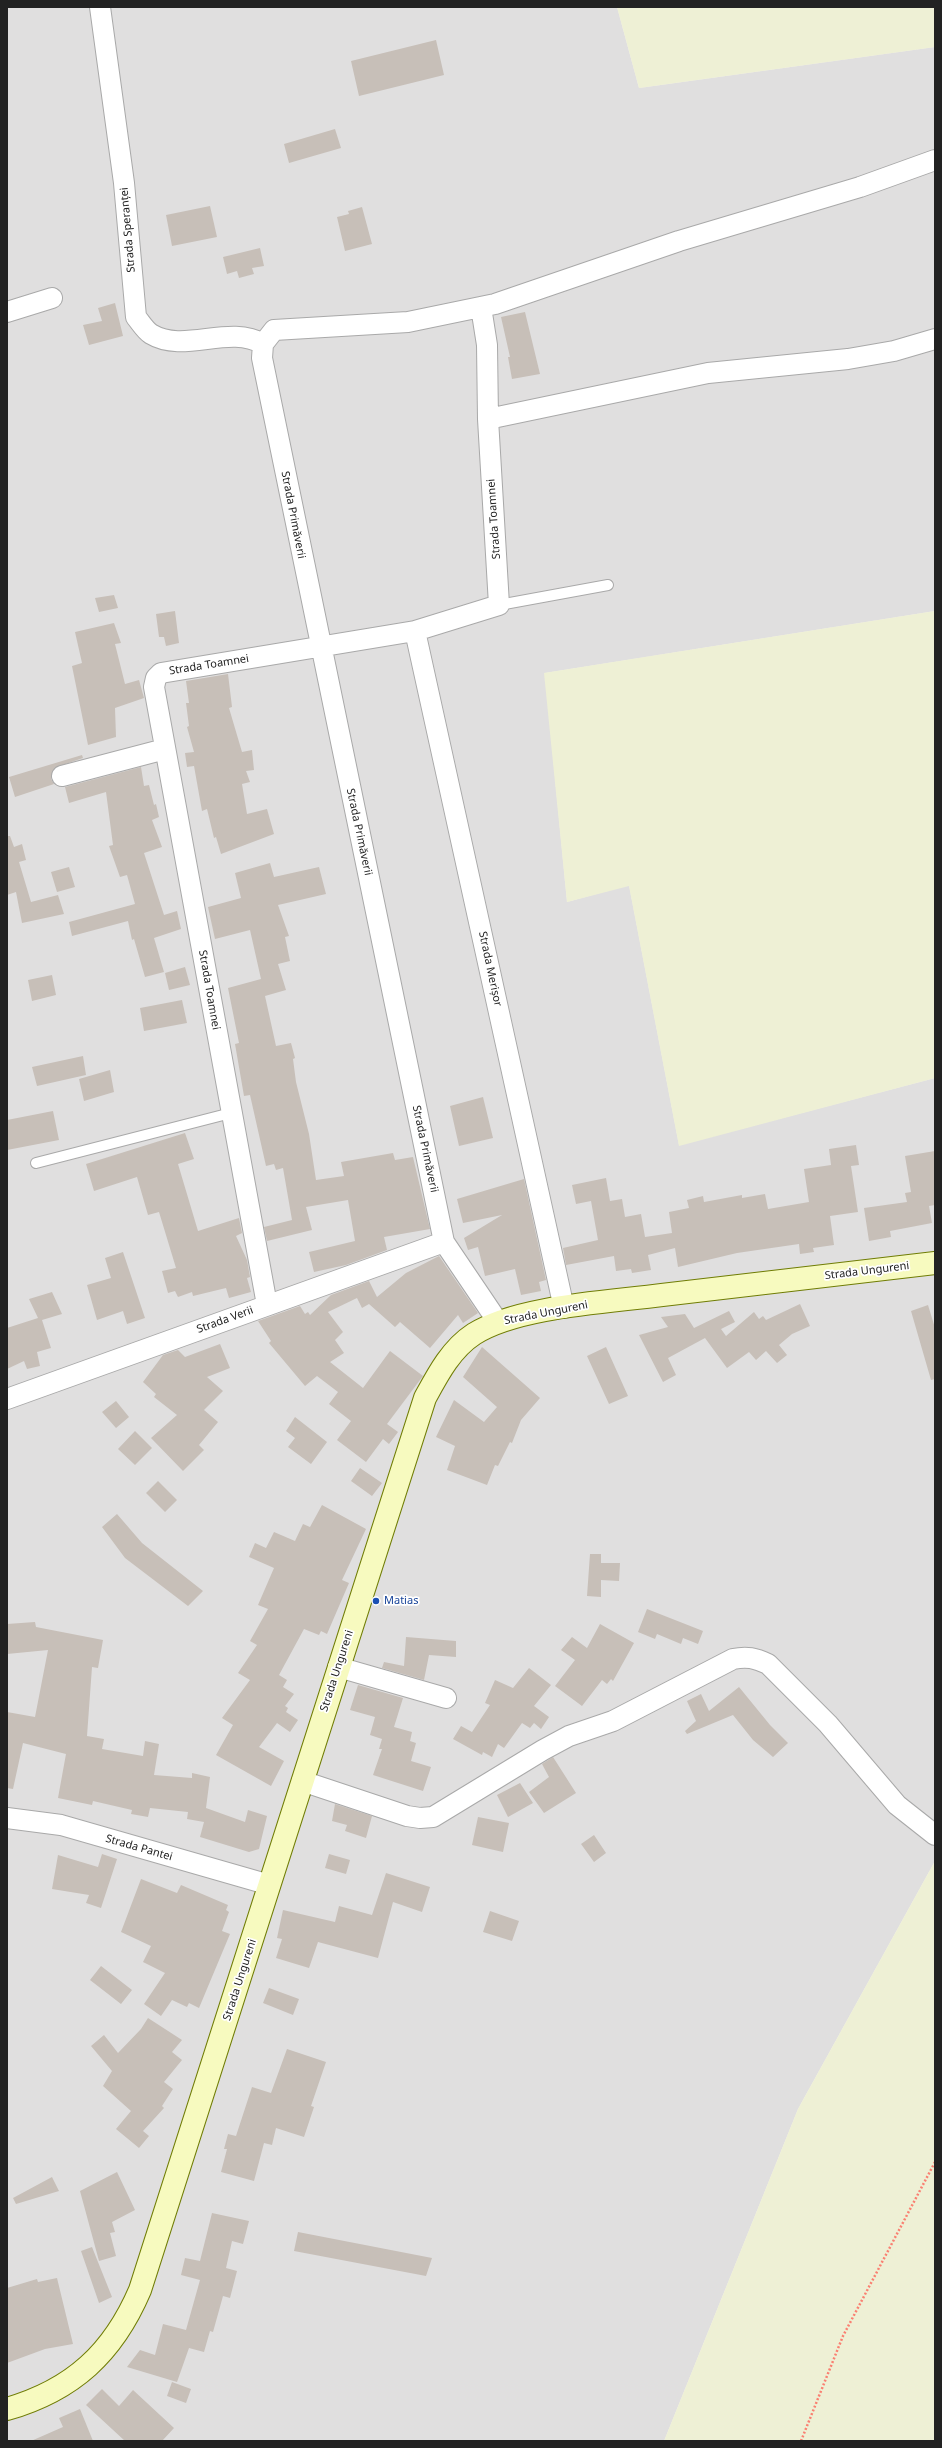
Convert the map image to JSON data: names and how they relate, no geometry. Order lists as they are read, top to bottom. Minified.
{"streets":{"main road":["Strada Ungureni"],"street":["Strada Speranței","Strada Primăverii","Strada Toamnei","Strada Merișor","Strada Verii","Strada Pantei"]},"crossings":[["Strada Speranței","Strada Primăverii"],["Strada Primăverii","Strada Toamnei"],["Strada Primăverii","Strada Ungureni"],["Strada Primăverii","Strada Verii"],["Strada Toamnei","Strada Merișor"],["Strada Toamnei","Strada Verii"],["Strada Merișor","Strada Ungureni"],["Strada Ungureni","Strada Pantei"]],"places":["Matias"]}
